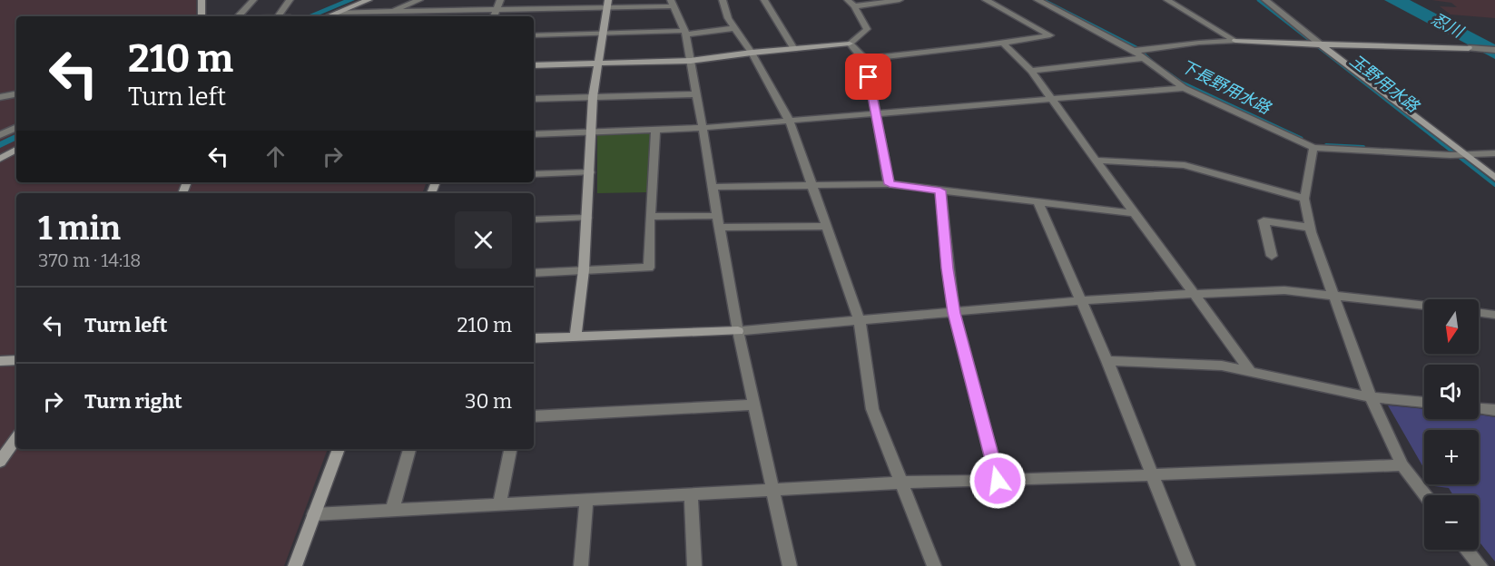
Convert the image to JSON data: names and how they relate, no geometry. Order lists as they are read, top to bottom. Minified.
{"water":["忍川","玉野用水路","下長野用水路"],"north":"bottom","page":{"turn":["210 m","Turn left"],"heading":["1 min","370 m · 14:18"],"list":[{"name":"Turn left","value":"210 m"},{"name":"Turn right","value":"30 m"}],"map_buttons":["+","−"]}}
